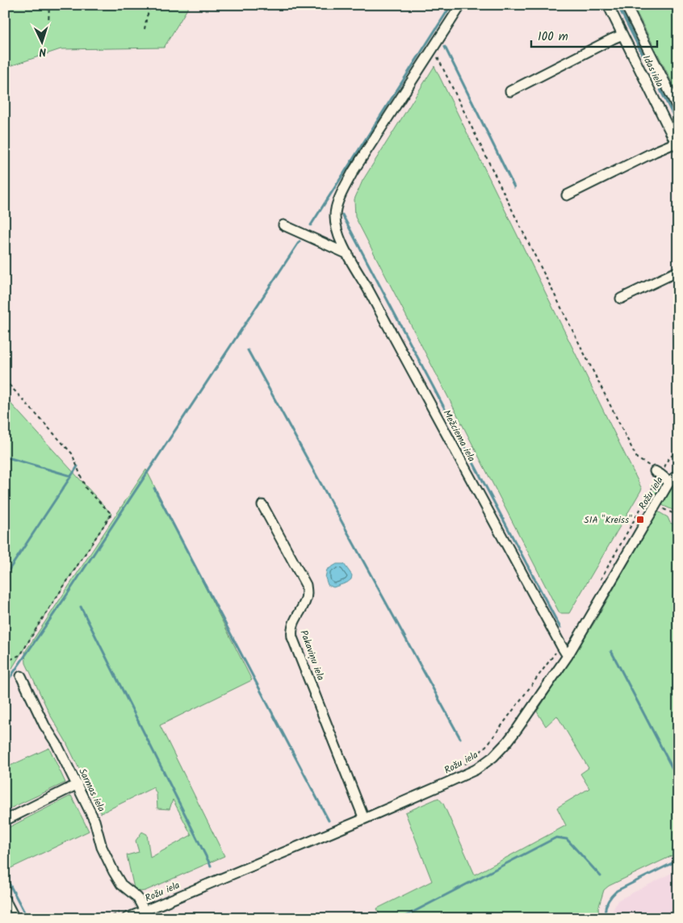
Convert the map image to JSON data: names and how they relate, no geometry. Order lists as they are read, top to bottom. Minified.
{"streets":{"street":["Idas iela","Mežciema iela","Rožu iela","Pakaviņu iela","Sarmas iela"]},"crossings":[["Mežciema iela","Rožu iela"],["Rožu iela","Pakaviņu iela"],["Rožu iela","Sarmas iela"]],"places":{"transit":["SIA \"Kreiss\""]},"scale_bar":"100 m","north":"bottom"}
